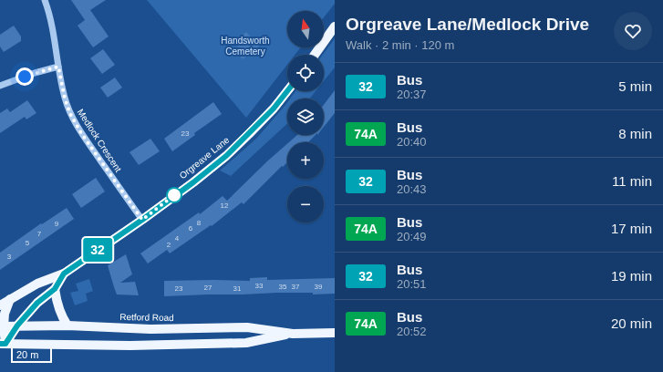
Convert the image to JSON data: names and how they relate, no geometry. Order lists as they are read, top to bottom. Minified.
{"streets":{"main road":["Orgreave Lane","Retford Road"],"street":["Medlock Crescent"]},"crossings":[["Medlock Crescent","Orgreave Lane"],["Orgreave Lane","Retford Road"]],"parks":["Handsworth Cemetery"],"lines":["bus line 32"],"house_numbers":["23","12","8","9","6","7","4","5","2","3","33","35","37","39","27","23","31"],"scale_bar":"20 m","north":"top","page":{"on_map":"32","heading":["Orgreave Lane/Medlock Drive","Walk · 2 min · 120 m"],"map_buttons":["+","−"],"list":[{"mark":"32","name":"Bus","note":"20:37","value":"5 min"},{"mark":"74A","name":"Bus","note":"20:40","value":"8 min"},{"mark":"32","name":"Bus","note":"20:43","value":"11 min"},{"mark":"74A","name":"Bus","note":"20:49","value":"17 min"},{"mark":"32","name":"Bus","note":"20:51","value":"19 min"},{"mark":"74A","name":"Bus","note":"20:52","value":"20 min"}],"scale":"20 m"}}
